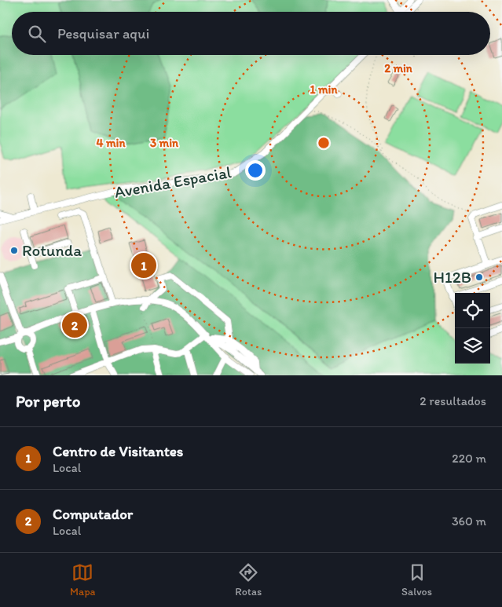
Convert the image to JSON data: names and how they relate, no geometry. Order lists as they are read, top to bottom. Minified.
{"streets":{"lane":["Avenida Espacial"]},"places":["Rotunda","H12B"],"page":{"search":"Pesquisar aqui","pins":["1","2"],"heading":["Por perto","2 resultados"],"list":[{"mark":"1","name":"Centro de Visitantes","note":"Local","value":"220 m"},{"mark":"2","name":"Computador","note":"Local","value":"360 m"}],"nav":["Mapa","Rotas","Salvos"]},"rings":["2 min","1 min","4 min","3 min"]}
